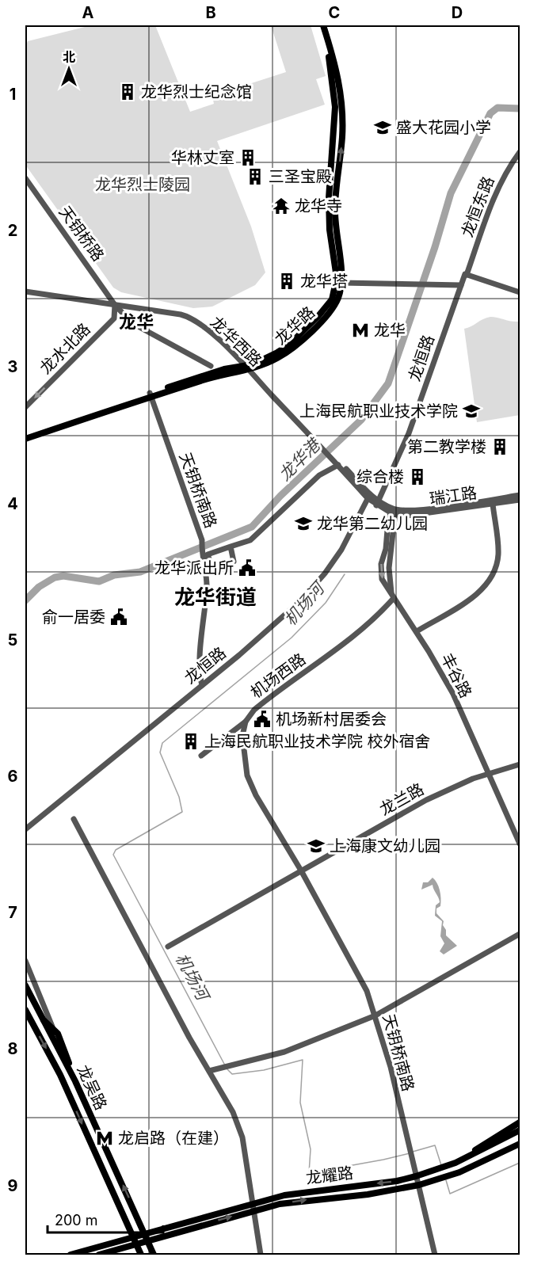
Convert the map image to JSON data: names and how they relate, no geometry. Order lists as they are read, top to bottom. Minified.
{"streets":{"main road":["龙华路","龙吴路","龙耀路"],"street":["龙恒东路","天钥桥路","龙华西路","龙水北路","龙恒路","天钥桥南路","瑞江路","机场西路","丰谷路","龙兰路"]},"crossings":[["龙恒东路","龙恒路"],["天钥桥路","龙华西路"],["天钥桥路","龙水北路"],["龙华路","龙华西路"],["龙华路","天钥桥南路"],["龙华西路","龙水北路"],["龙华西路","龙恒路"],["龙华西路","瑞江路"],["龙华西路","丰谷路"],["龙恒路","天钥桥南路"],["天钥桥南路","机场西路"],["天钥桥南路","龙兰路"],["天钥桥南路","龙耀路"],["瑞江路","丰谷路"],["机场西路","丰谷路"],["丰谷路","龙兰路"],["龙吴路","龙耀路"]],"one_way":["龙水北路"],"districts":["龙华","龙华街道"],"water":["龙华港","机场河"],"parks":["龙华烈士陵园"],"places":{"building":["龙华烈士纪念馆","华林丈室","三圣宝殿","龙华塔","第二教学楼","综合楼","上海民航职业技术学院 校外宿舍"],"school or university":["盛大花园小学","上海民航职业技术学院","龙华第二幼儿园","上海康文幼儿园"],"temple":["龙华寺"],"metro station":["龙华","龙启路（在建）"],"public building":["龙华派出所","俞一居委","机场新村居委会"]},"scale_bar":"200 m","north":"top","grid":{"columns":["A","B","C","D"],"rows":["1","2","3","4","5","6","7","8","9"]}}
